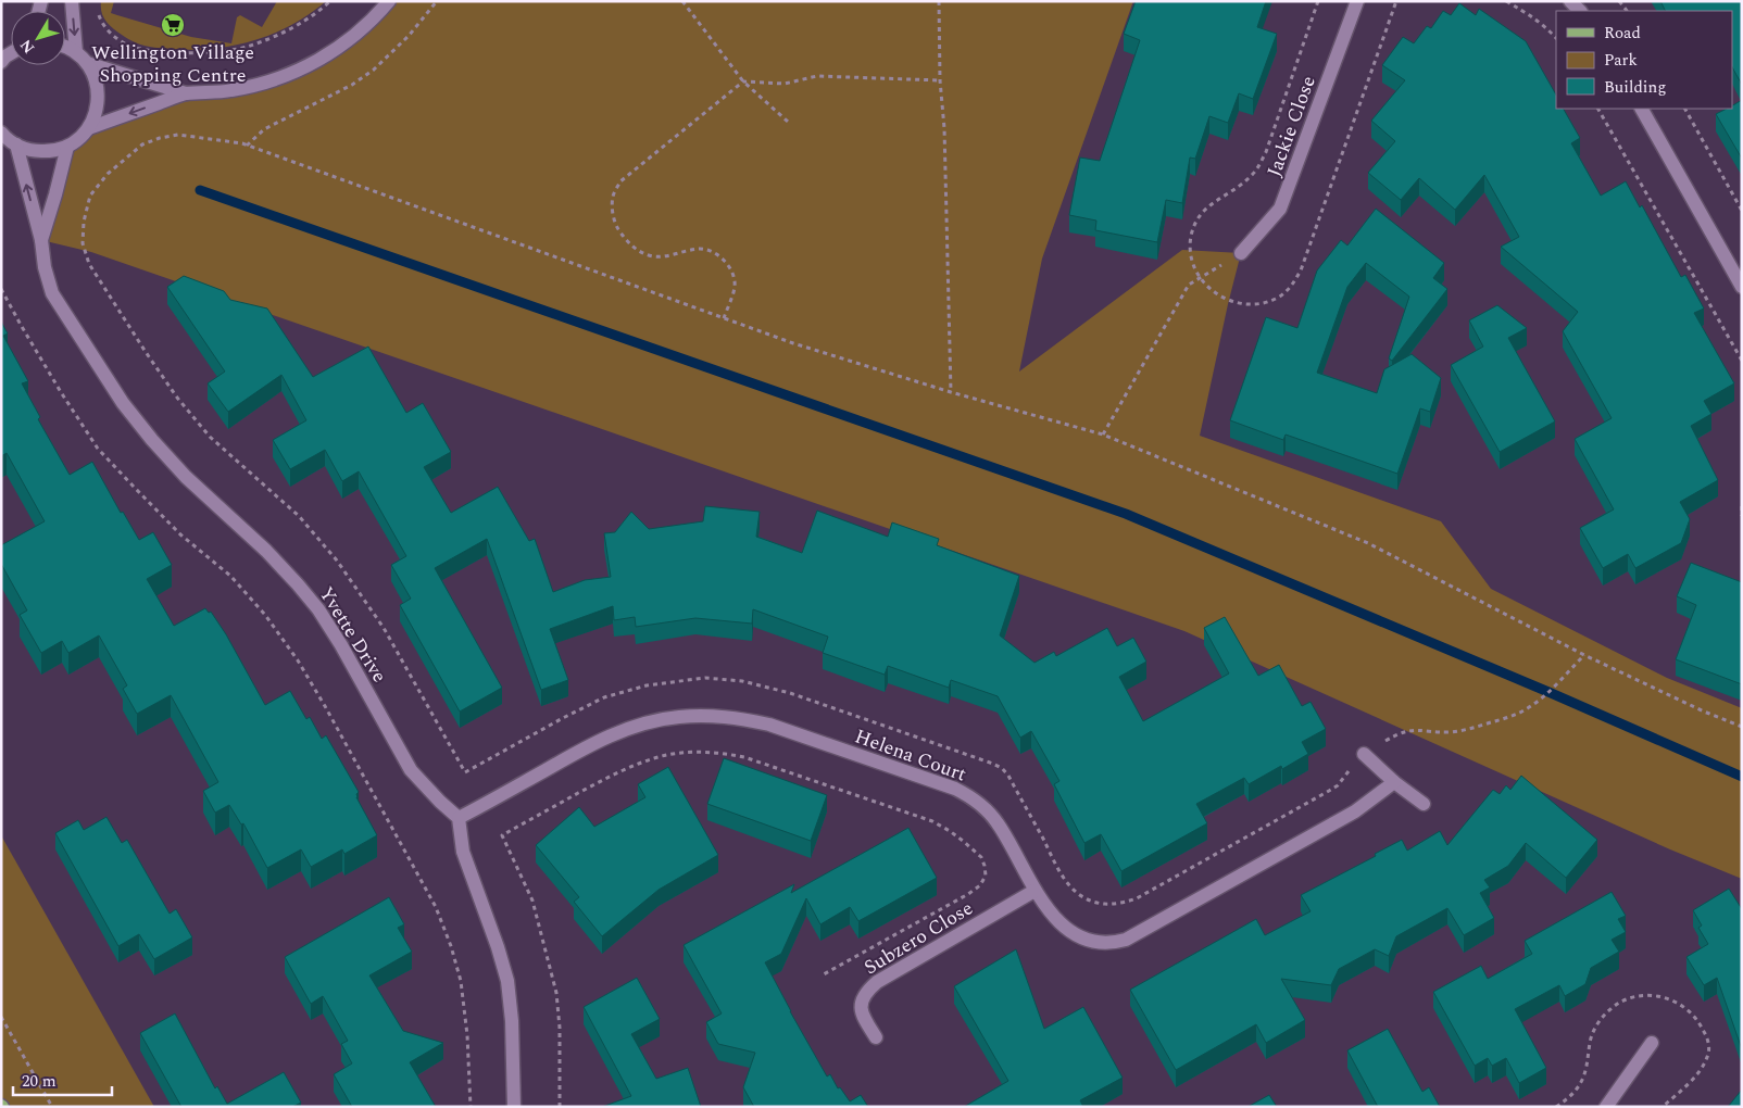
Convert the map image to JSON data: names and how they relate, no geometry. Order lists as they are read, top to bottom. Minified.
{"streets":{"street":["Jackie Close","Yvette Drive","Helena Court","Subzero Close"]},"crossings":[["Yvette Drive","Helena Court"],["Helena Court","Subzero Close"]],"places":{"supermarket":["Wellington Village Shopping Centre"]},"legend":["Road","Park","Building"],"scale_bar":"20 m","north":"bottom left"}
